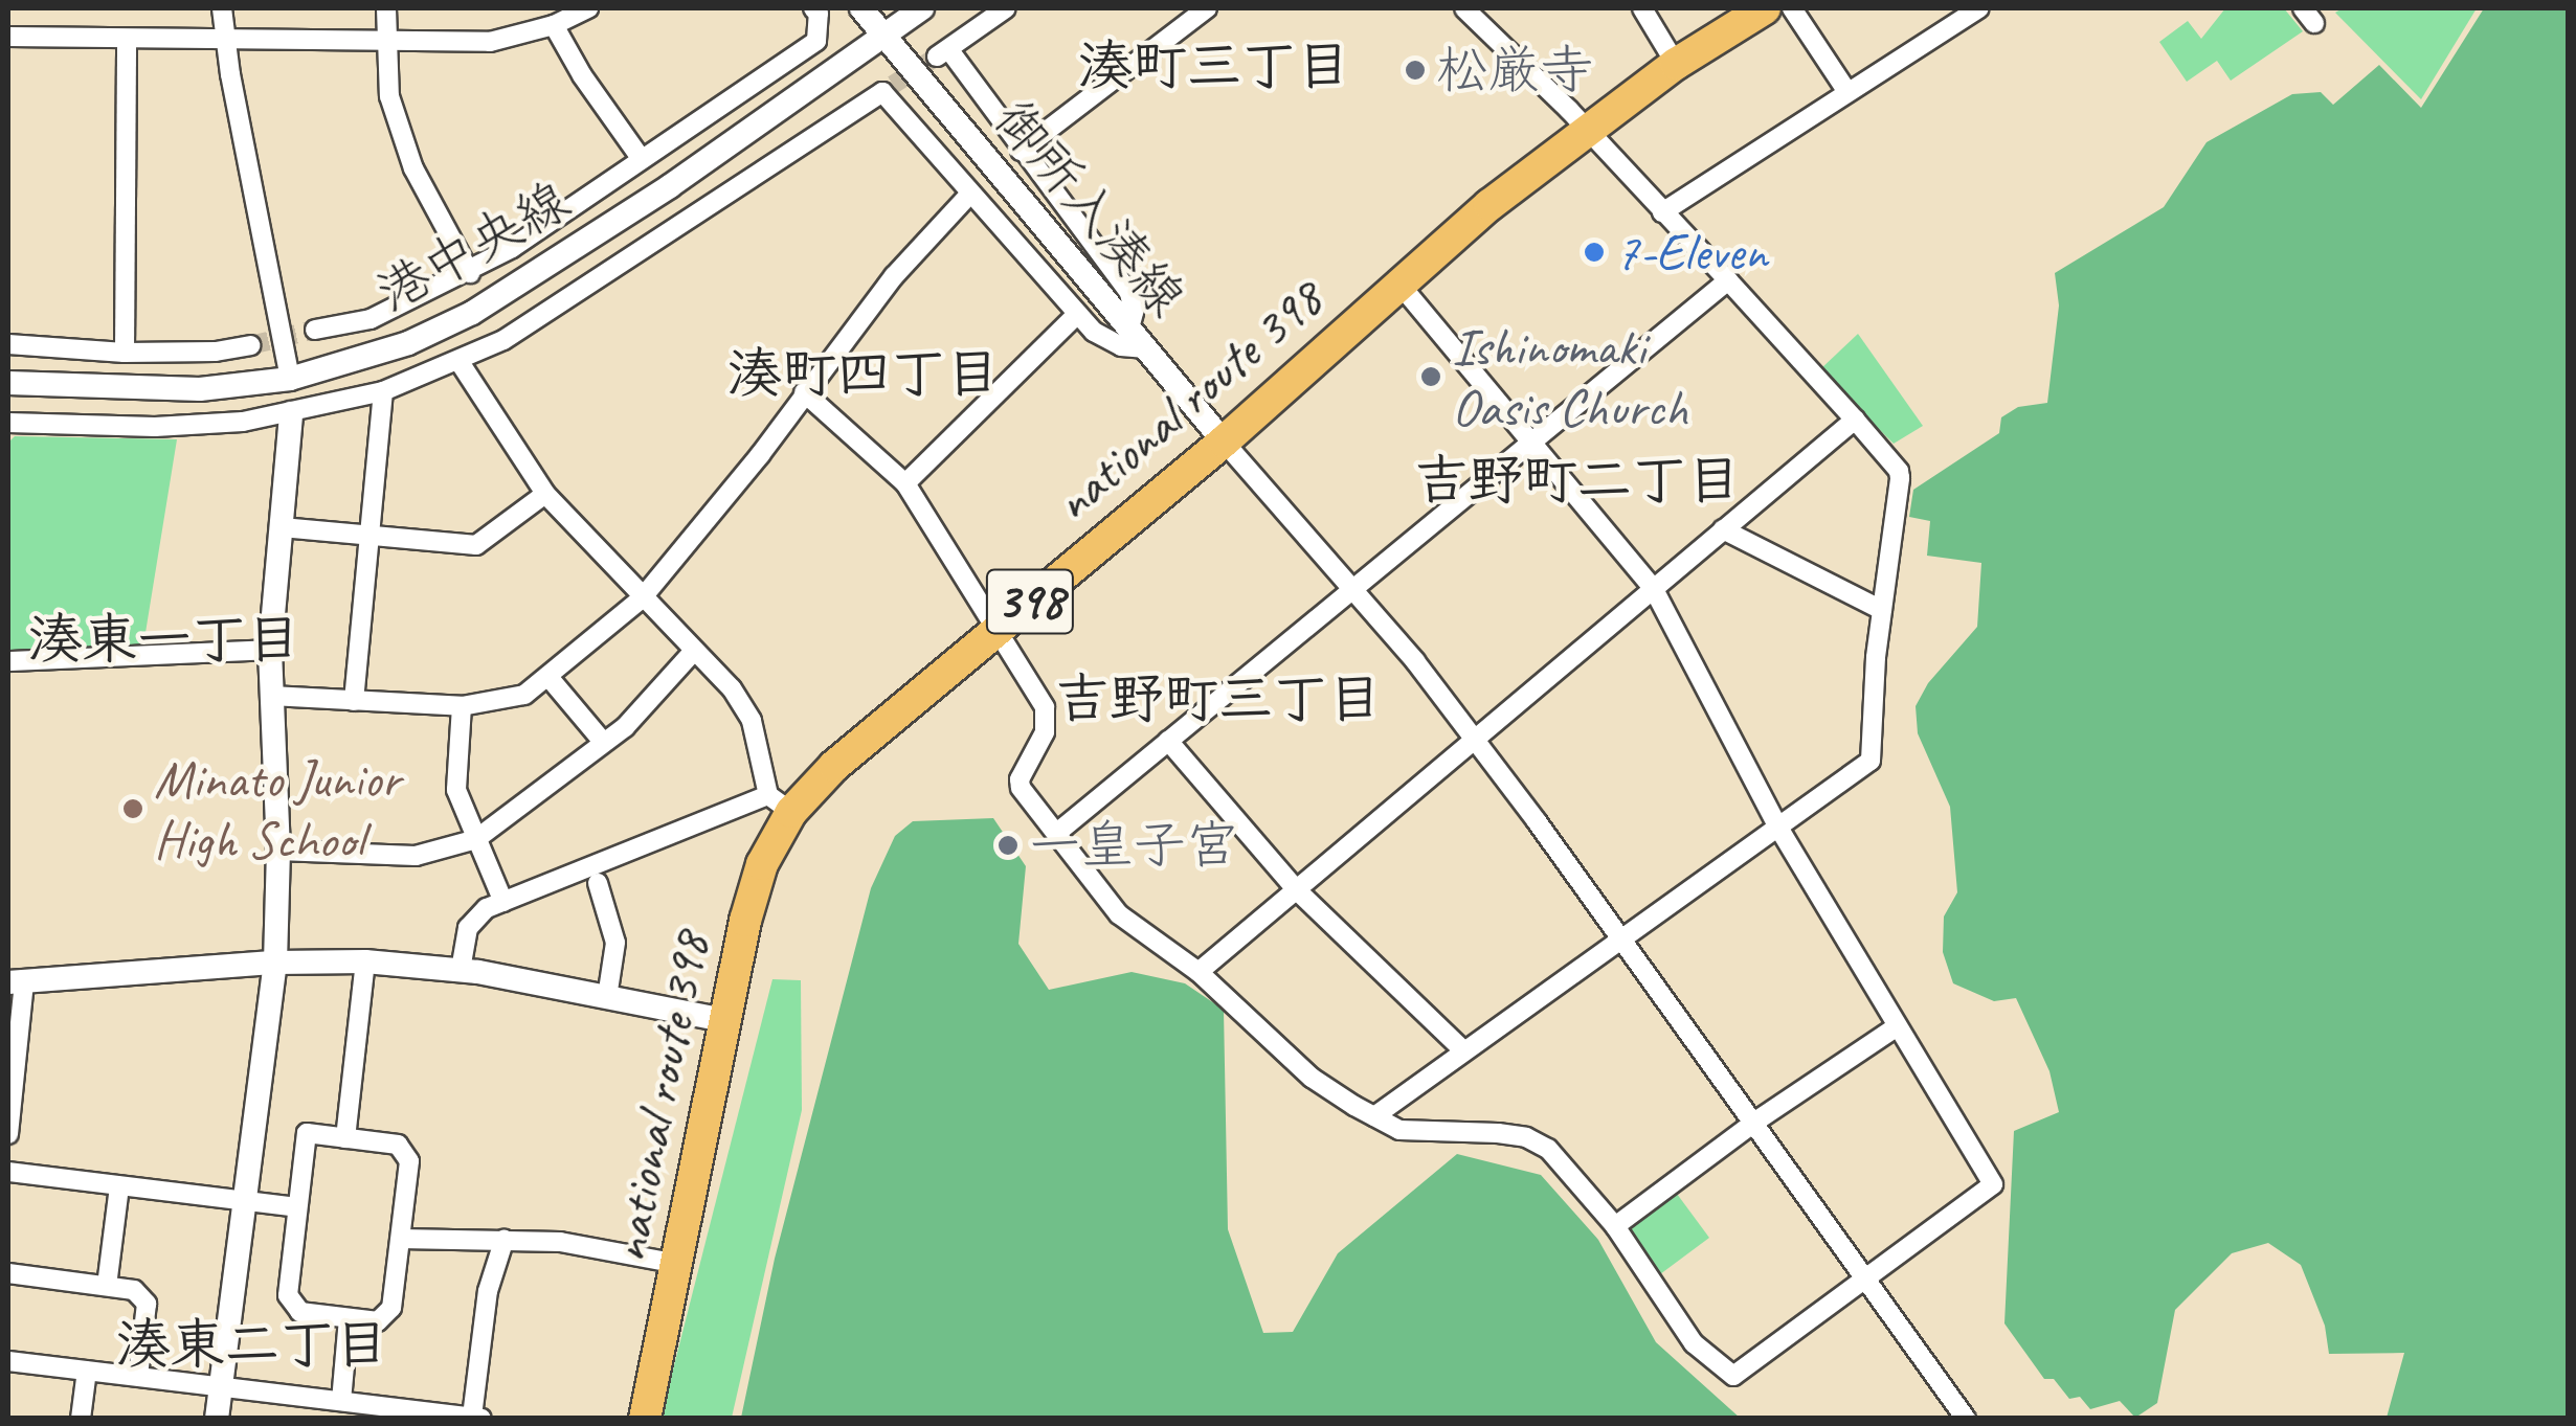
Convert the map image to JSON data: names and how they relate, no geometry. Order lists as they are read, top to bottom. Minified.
{"streets":{"highway":["national route 398","398"],"street":["御所入湊線","港中央線"]},"crossings":[["御所入湊線","港中央線"],["御所入湊線","national route 398"]],"districts":["湊町三丁目","湊町四丁目","吉野町二丁目","湊東一丁目","吉野町三丁目","湊東二丁目"],"places":["松厳寺","7-Eleven","Ishinomaki Oasis Church","Minato Junior High School","一皇子宮"]}
